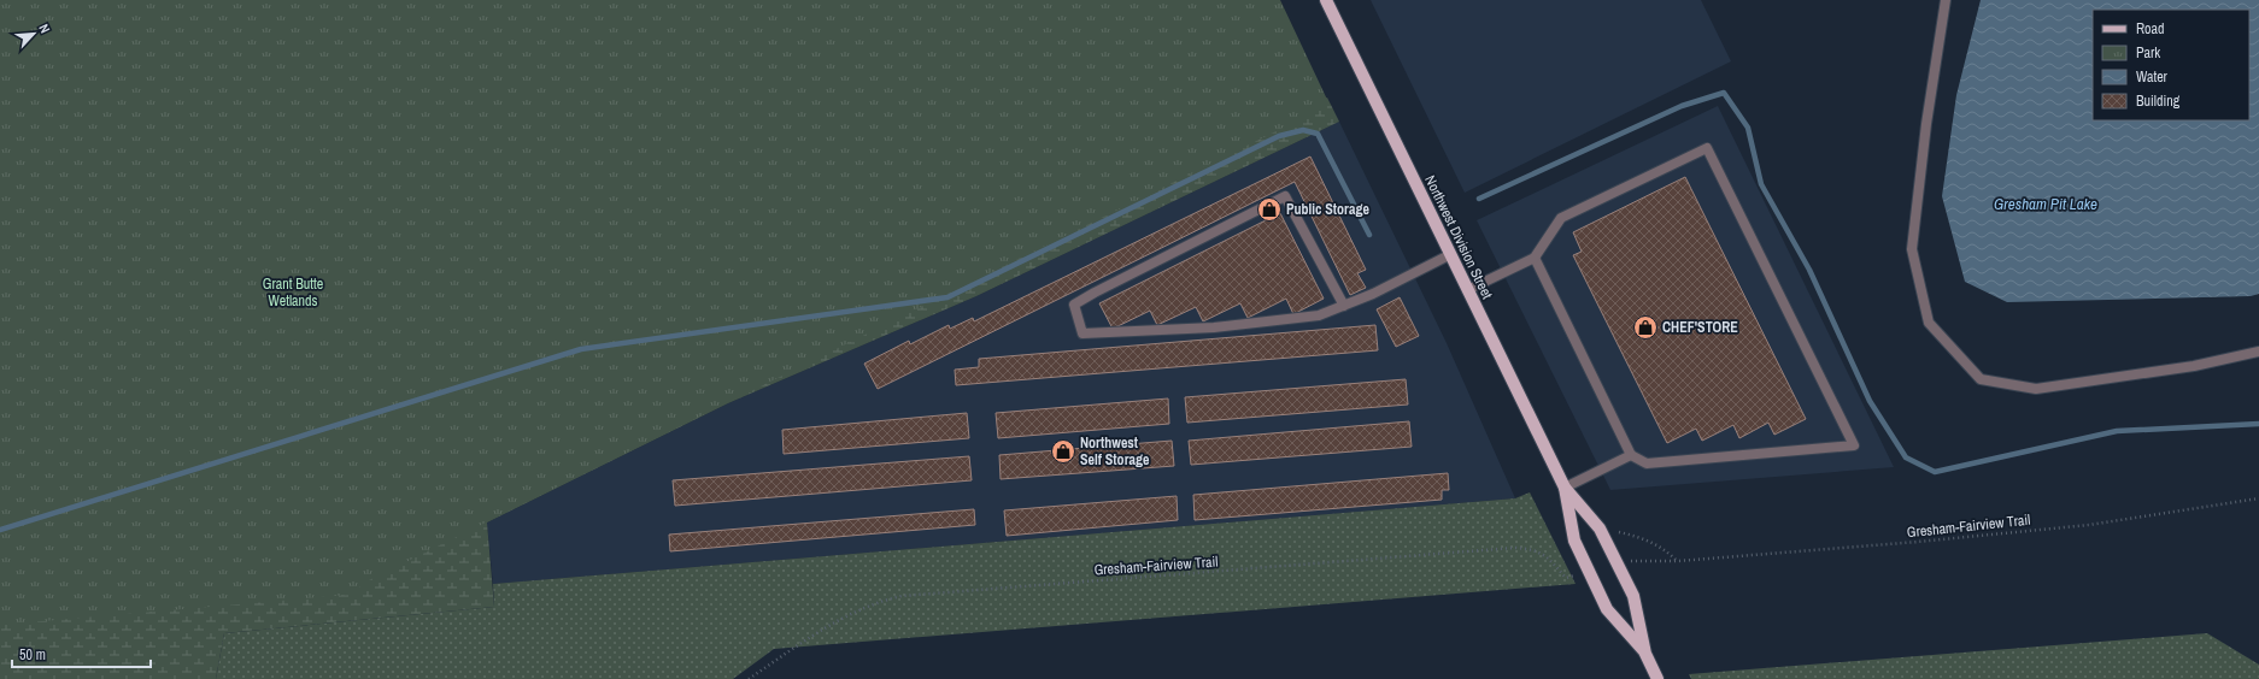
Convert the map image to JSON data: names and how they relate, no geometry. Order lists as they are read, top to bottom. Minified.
{"streets":{"main road":["Northwest Division Street"],"path":["Gresham-Fairview Trail"]},"water":["Gresham Pit Lake"],"parks":["Grant Butte Wetlands"],"places":{"shop":["Public Storage","CHEF'STORE","Northwest Self Storage"]},"legend":["Road","Park","Water","Building"],"scale_bar":"50 m","north":"top right"}
